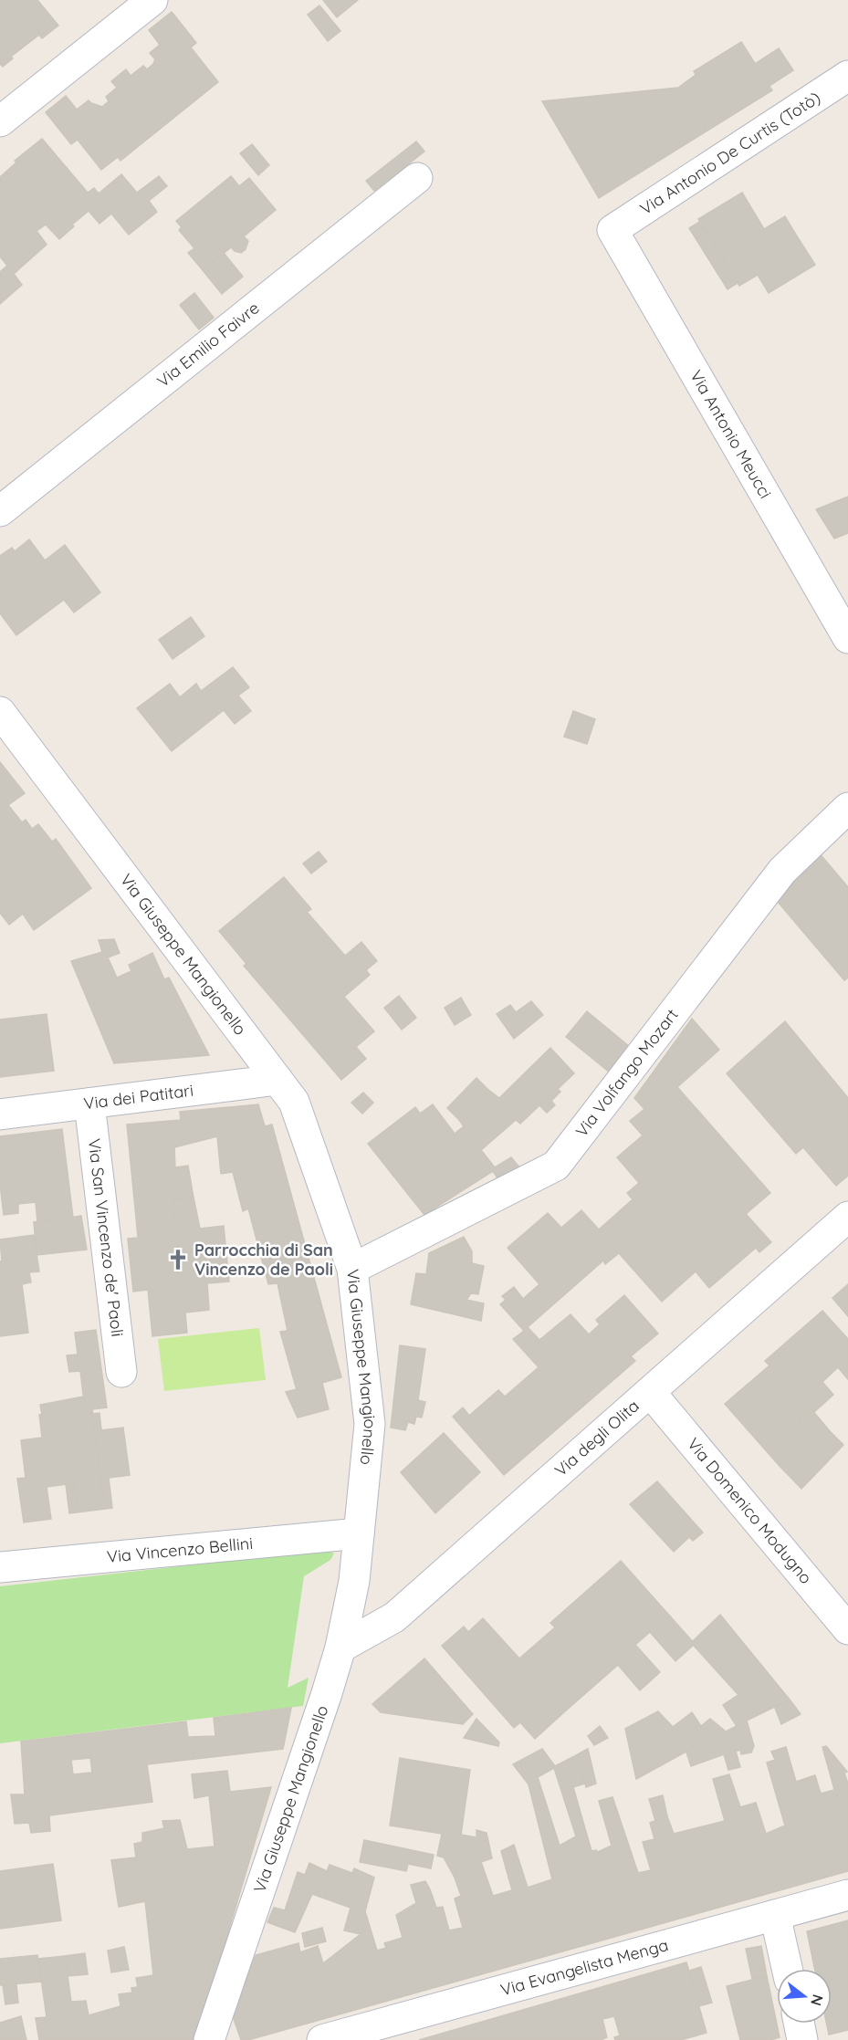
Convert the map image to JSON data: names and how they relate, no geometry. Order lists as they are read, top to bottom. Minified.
{"streets":{"street":["Via Antonio De Curtis (Totò)","Via Emilio Faivre","Via Antonio Meucci","Via Giuseppe Mangionello","Via Volfango Mozart","Via dei Patitari","Via San Vincenzo de' Paoli","Via degli Olita","Via Domenico Modugno","Via Vincenzo Bellini","Via Evangelista Menga"]},"crossings":[["Via Antonio De Curtis (Totò)","Via Antonio Meucci"],["Via Giuseppe Mangionello","Via Volfango Mozart"],["Via Giuseppe Mangionello","Via dei Patitari"],["Via Giuseppe Mangionello","Via degli Olita"],["Via Giuseppe Mangionello","Via Vincenzo Bellini"],["Via dei Patitari","Via San Vincenzo de' Paoli"],["Via degli Olita","Via Domenico Modugno"]],"places":{"church":["Parrocchia di San Vincenzo de Paoli"]},"north":"right"}
